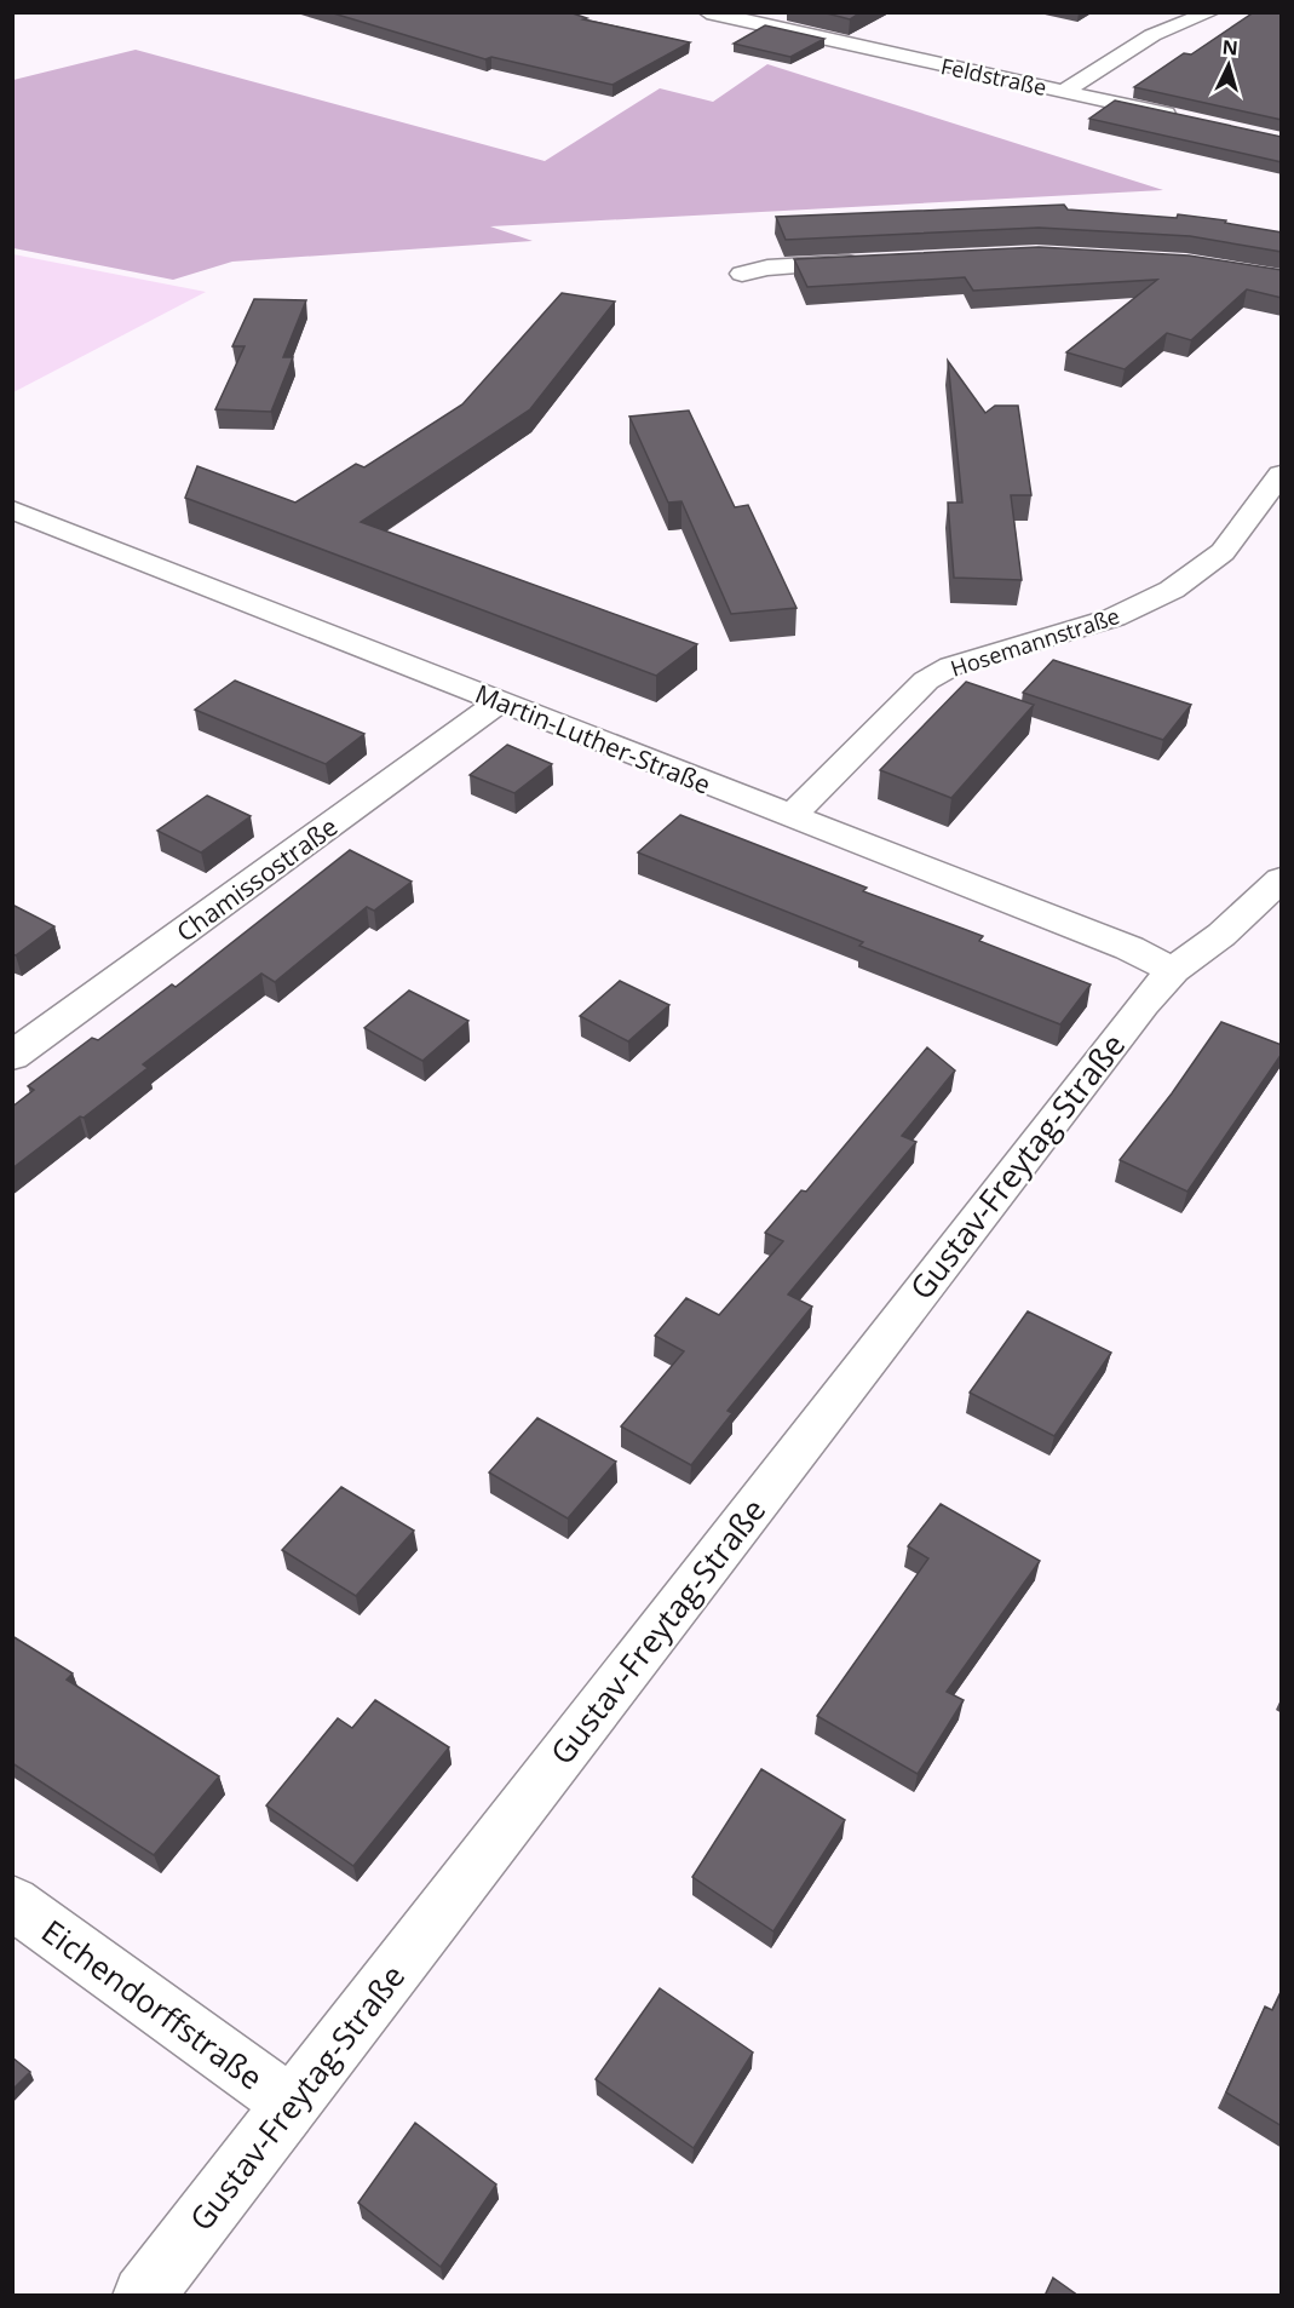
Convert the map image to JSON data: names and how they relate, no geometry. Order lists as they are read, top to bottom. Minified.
{"streets":{"street":["Feldstraße","Hosemannstraße","Martin-Luther-Straße","Chamissostraße","Gustav-Freytag-Straße","Eichendorffstraße"]},"crossings":[["Hosemannstraße","Martin-Luther-Straße"],["Martin-Luther-Straße","Chamissostraße"],["Martin-Luther-Straße","Gustav-Freytag-Straße"],["Gustav-Freytag-Straße","Eichendorffstraße"]],"north":"top"}
